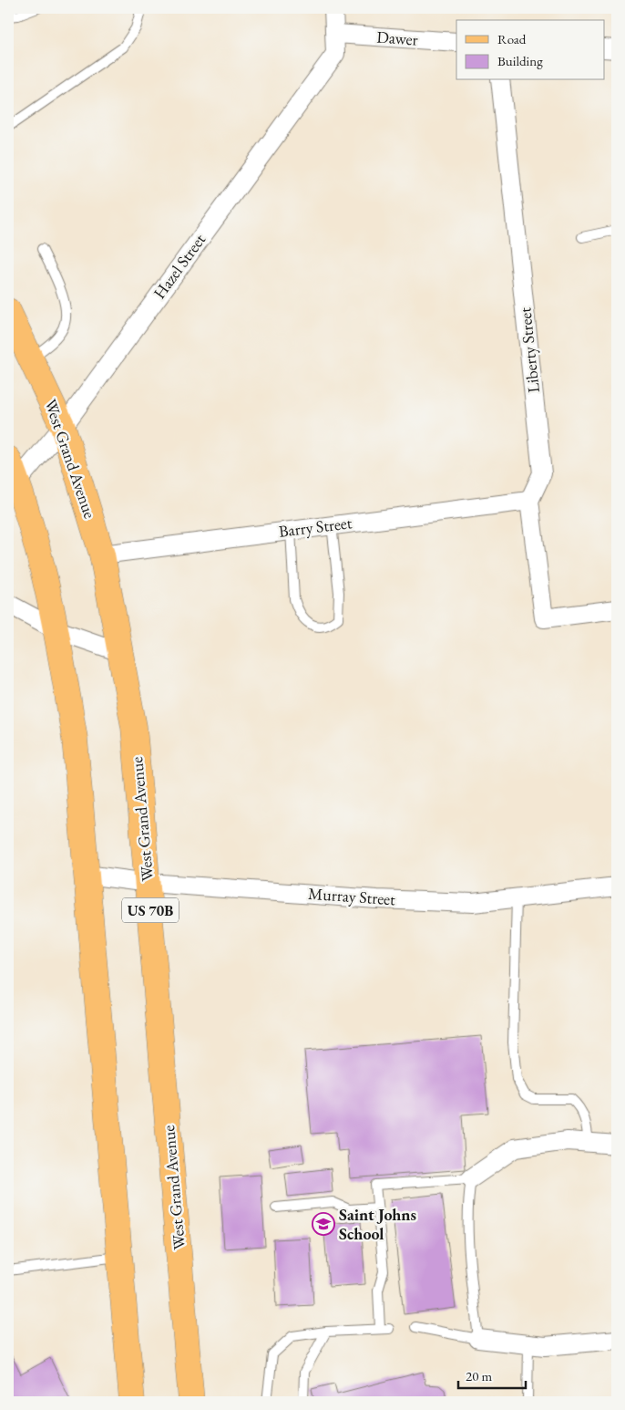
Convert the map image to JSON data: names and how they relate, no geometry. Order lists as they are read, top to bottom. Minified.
{"streets":{"main road":["West Grand Avenue","US 70B"],"street":["Dawer","Hazel Street","Liberty Street","Barry Street","Murray Street"]},"crossings":[["Dawer","Hazel Street"],["Hazel Street","West Grand Avenue"],["Liberty Street","Barry Street"],["West Grand Avenue","Barry Street"],["West Grand Avenue","Murray Street"]],"places":{"school or university":["Saint Johns School"]},"legend":["Road","Building"],"scale_bar":"20 m"}
